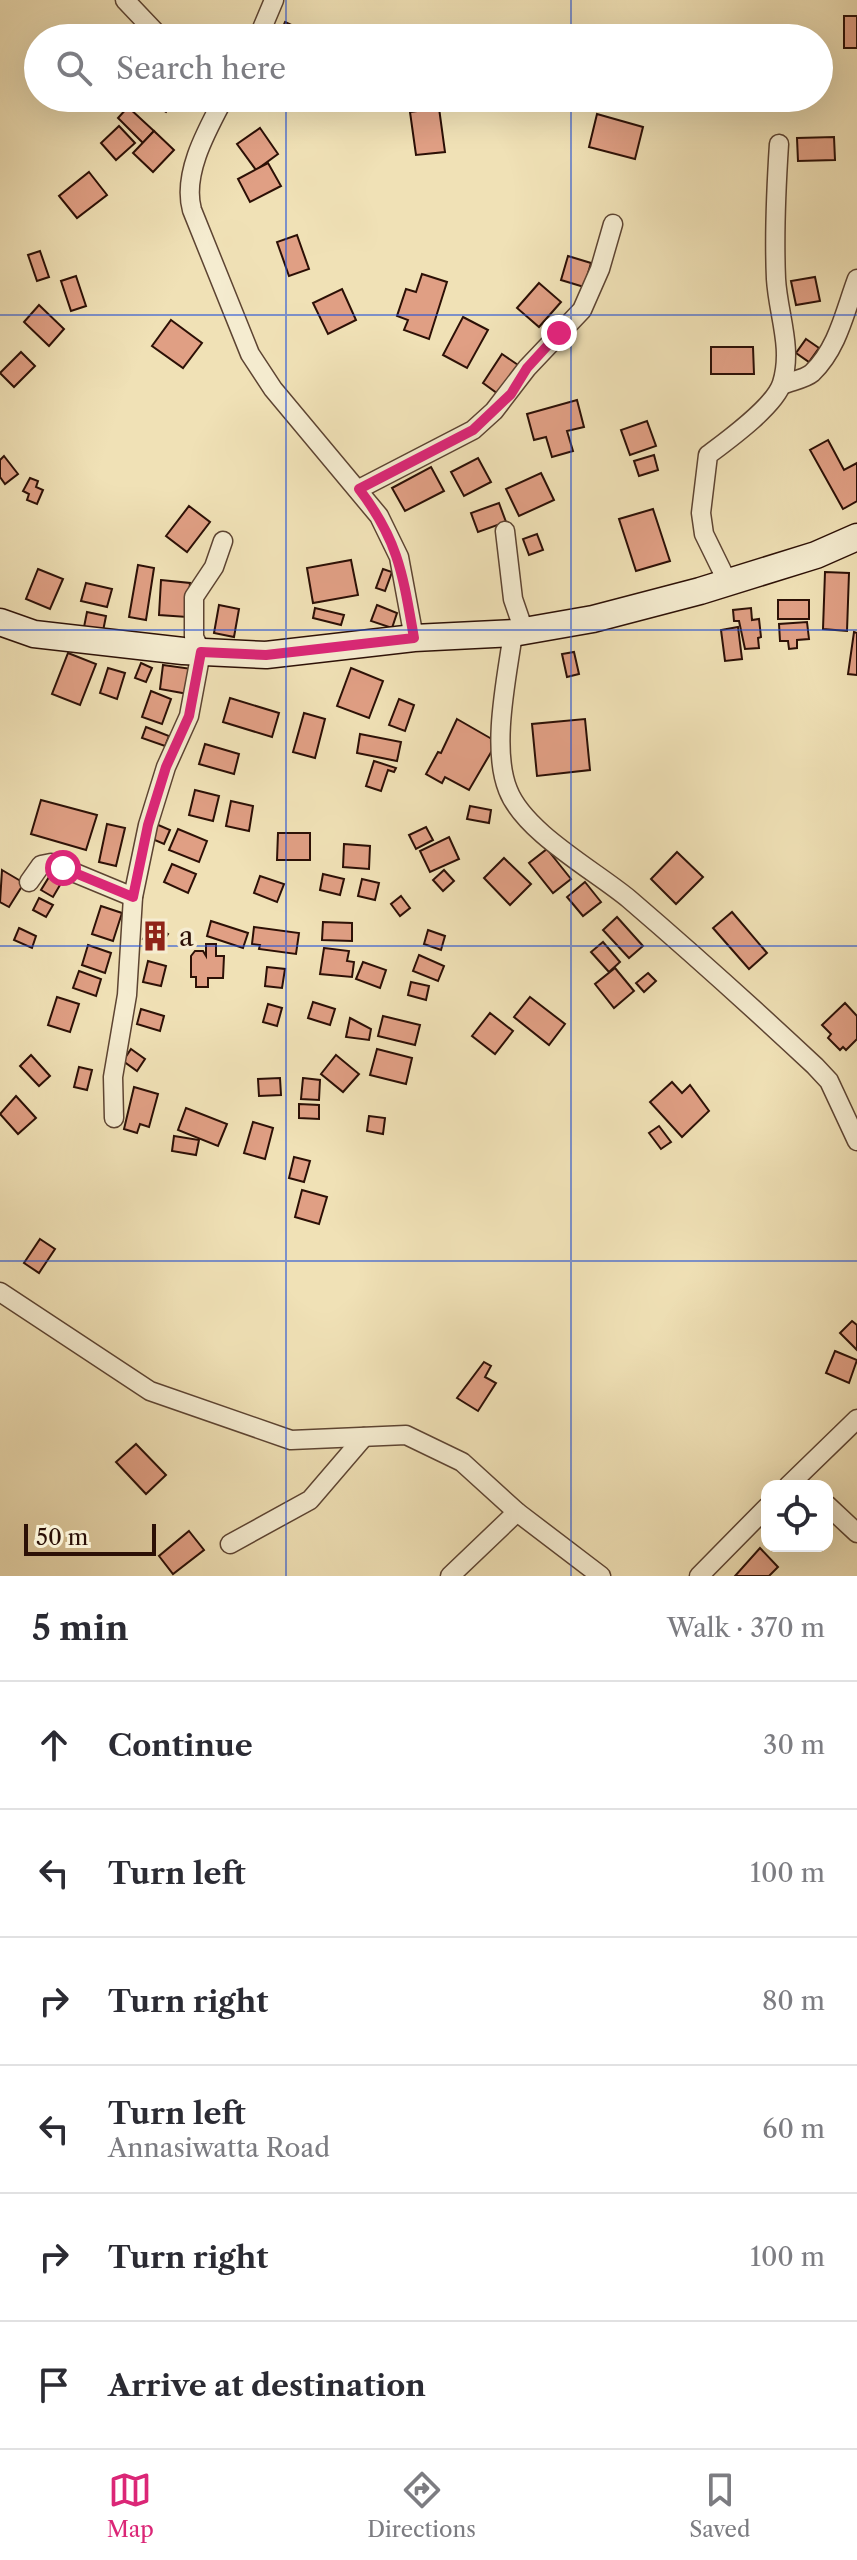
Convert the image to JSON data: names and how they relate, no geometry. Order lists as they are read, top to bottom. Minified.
{"places":{"building":["a"]},"scale_bar":"50 m","page":{"search":"Search here","scale":"50 m","heading":["5 min","Walk · 370 m"],"list":[["Continue","30 m"],["Turn left","100 m"],["Turn right","80 m"],["Turn left","Annasiwatta Road","60 m"],["Turn right","100 m"],"Arrive at destination"],"nav":["Map","Directions","Saved"]}}
